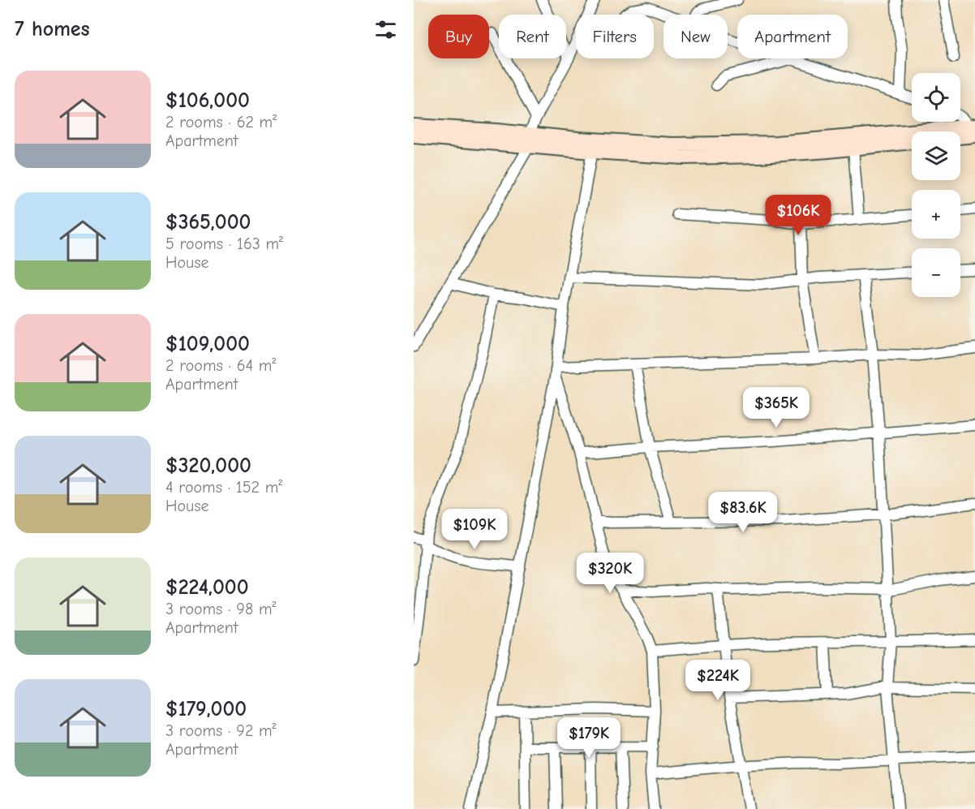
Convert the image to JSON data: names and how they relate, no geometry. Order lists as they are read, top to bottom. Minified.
{"page":{"heading":"7 homes","chip":["Buy","Rent","Filters","New","Apartment"],"list":[{"name":"$106,000","note":"2 rooms · 62 m² · Apartment"},{"name":"$365,000","note":"5 rooms · 163 m² · House"},{"name":"$109,000","note":"2 rooms · 64 m² · Apartment"},{"name":"$320,000","note":"4 rooms · 152 m² · House"},{"name":"$224,000","note":"3 rooms · 98 m² · Apartment"},{"name":"$179,000","note":"3 rooms · 92 m² · Apartment"}],"map_buttons":["+","−"],"price":["$106K","$365K","$83.6K","$109K","$320K","$224K","$179K"]}}
